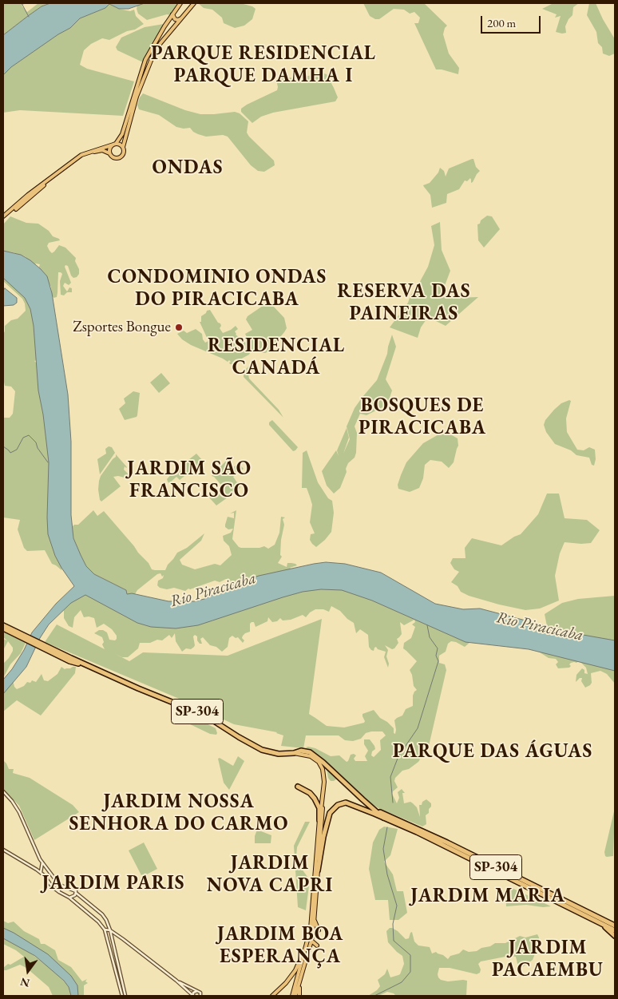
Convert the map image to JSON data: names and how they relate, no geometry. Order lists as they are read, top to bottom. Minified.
{"streets":{"highway":["SP-304"]},"districts":["PARQUE RESIDENCIAL PARQUE DAMHA I","ONDAS","CONDOMINIO ONDAS DO PIRACICABA","RESERVA DAS PAINEIRAS","RESIDENCIAL CANADÁ","BOSQUES DE PIRACICABA","JARDIM SÃO FRANCISCO","PARQUE DAS ÁGUAS","JARDIM NOSSA SENHORA DO CARMO","JARDIM NOVA CAPRI","JARDIM PARIS","JARDIM MARIA","JARDIM BOA ESPERANÇA","JARDIM PACAEMBU"],"water":["Rio Piracicaba"],"places":["Zsportes Bongue"],"scale_bar":"200 m","north":"bottom"}
